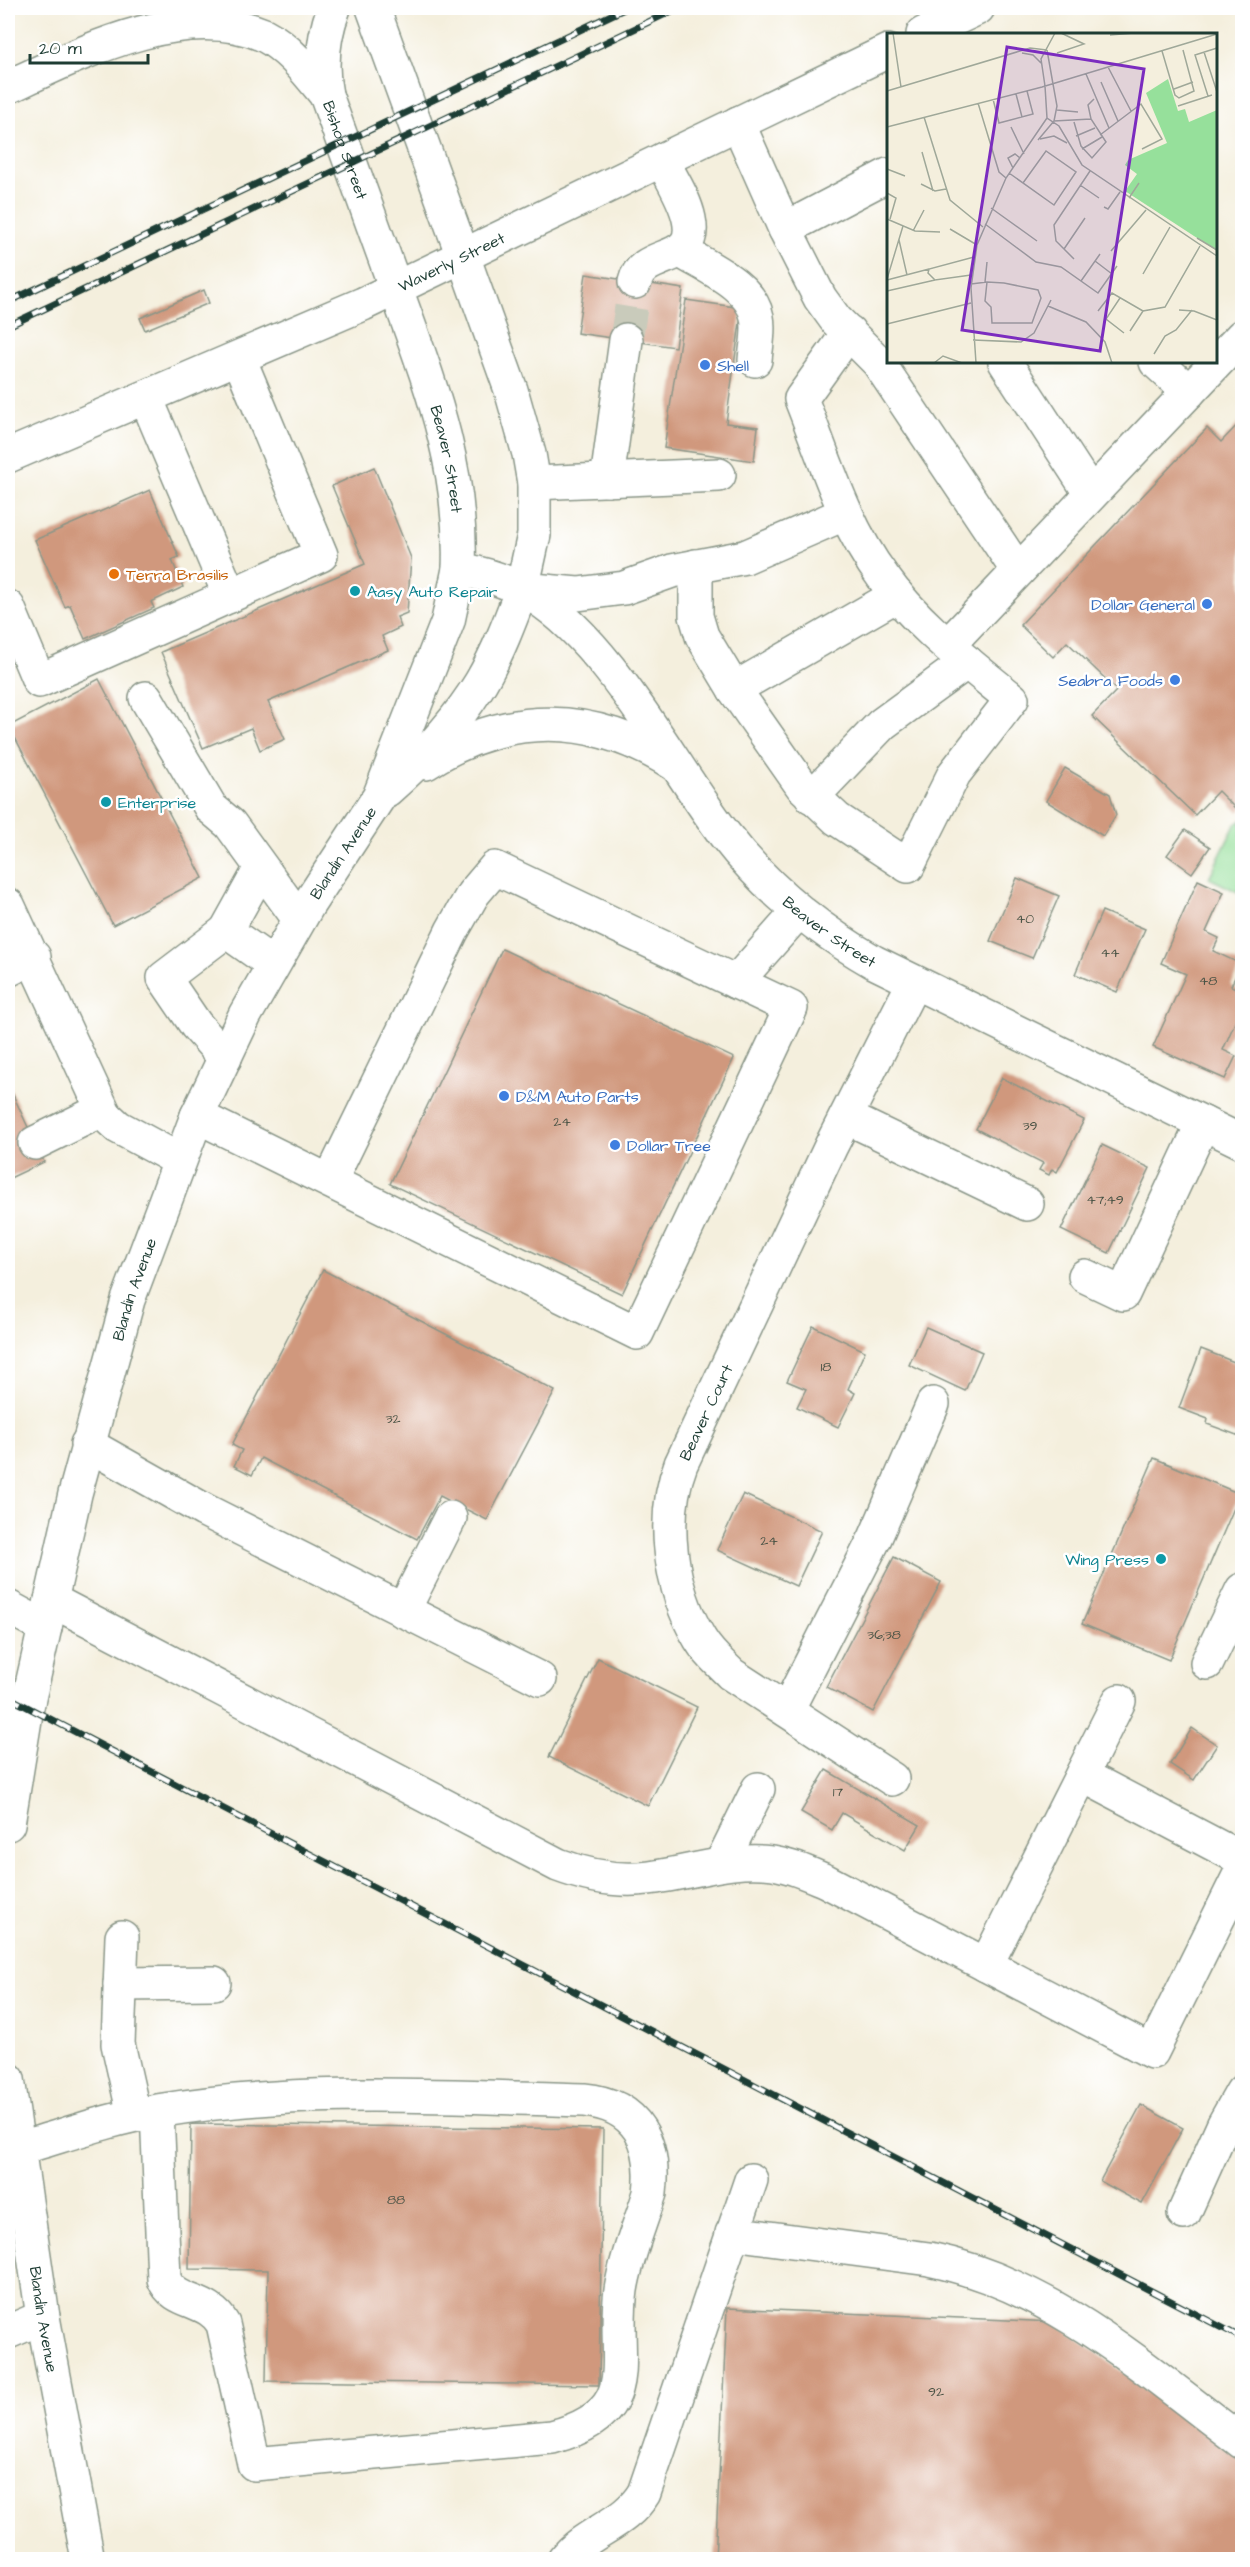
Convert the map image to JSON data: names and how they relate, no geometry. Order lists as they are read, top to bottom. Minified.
{"streets":{"street":["Bishop Street","Waverly Street","Beaver Street","Blandin Avenue","Beaver Court"]},"crossings":[["Bishop Street","Waverly Street"],["Bishop Street","Beaver Street"],["Waverly Street","Beaver Street"],["Beaver Street","Blandin Avenue"],["Beaver Street","Beaver Court"]],"places":["Shell","Terra Brasilis","Aasy Auto Repair","Dollar General","Seabra Foods","Enterprise","D&M Auto Parts","Dollar Tree","Wing Press"],"house_numbers":["40","44","48","24","39","47;49","18","32","24","36;38","17","88","92"],"scale_bar":"20 m"}
